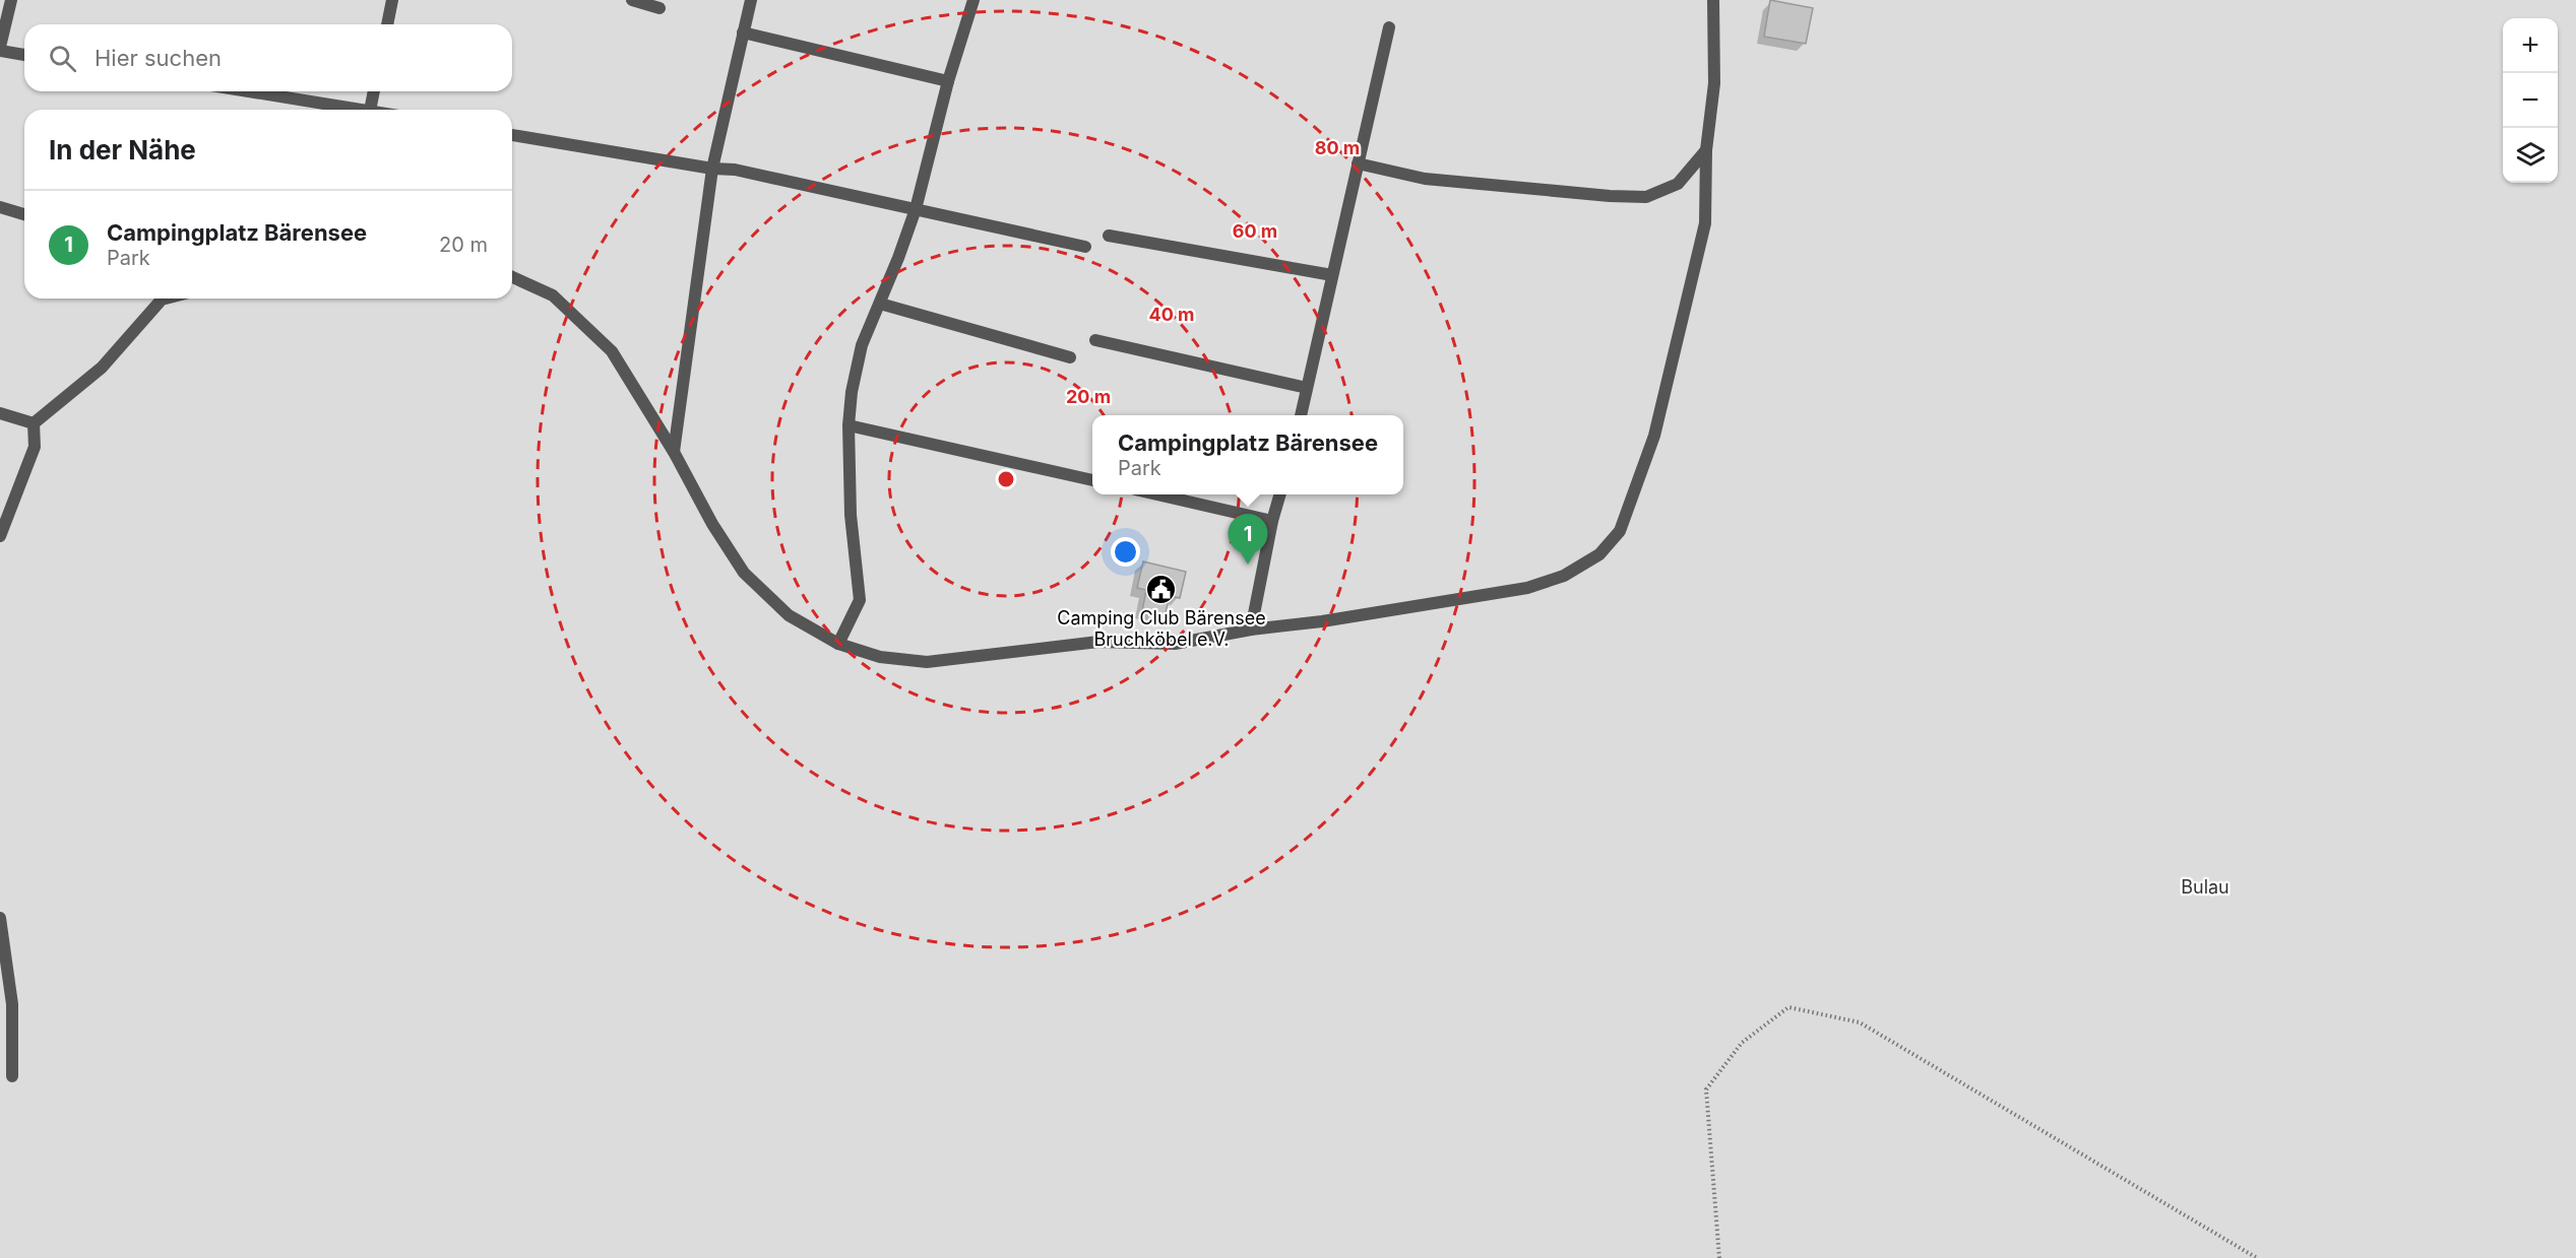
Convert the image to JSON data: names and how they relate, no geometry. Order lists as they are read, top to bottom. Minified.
{"parks":["Bulau"],"places":{"public building":["Camping Club Bärensee Bruchköbel e.V."]},"page":{"map_buttons":["+","−"],"search":"Hier suchen","heading":"In der Nähe","list":[{"mark":"1","name":"Campingplatz Bärensee","note":"Park","value":"20 m"}],"popup":["Campingplatz Bärensee","Park"],"pins":"1"},"rings":["80 m","60 m","40 m","20 m"]}
